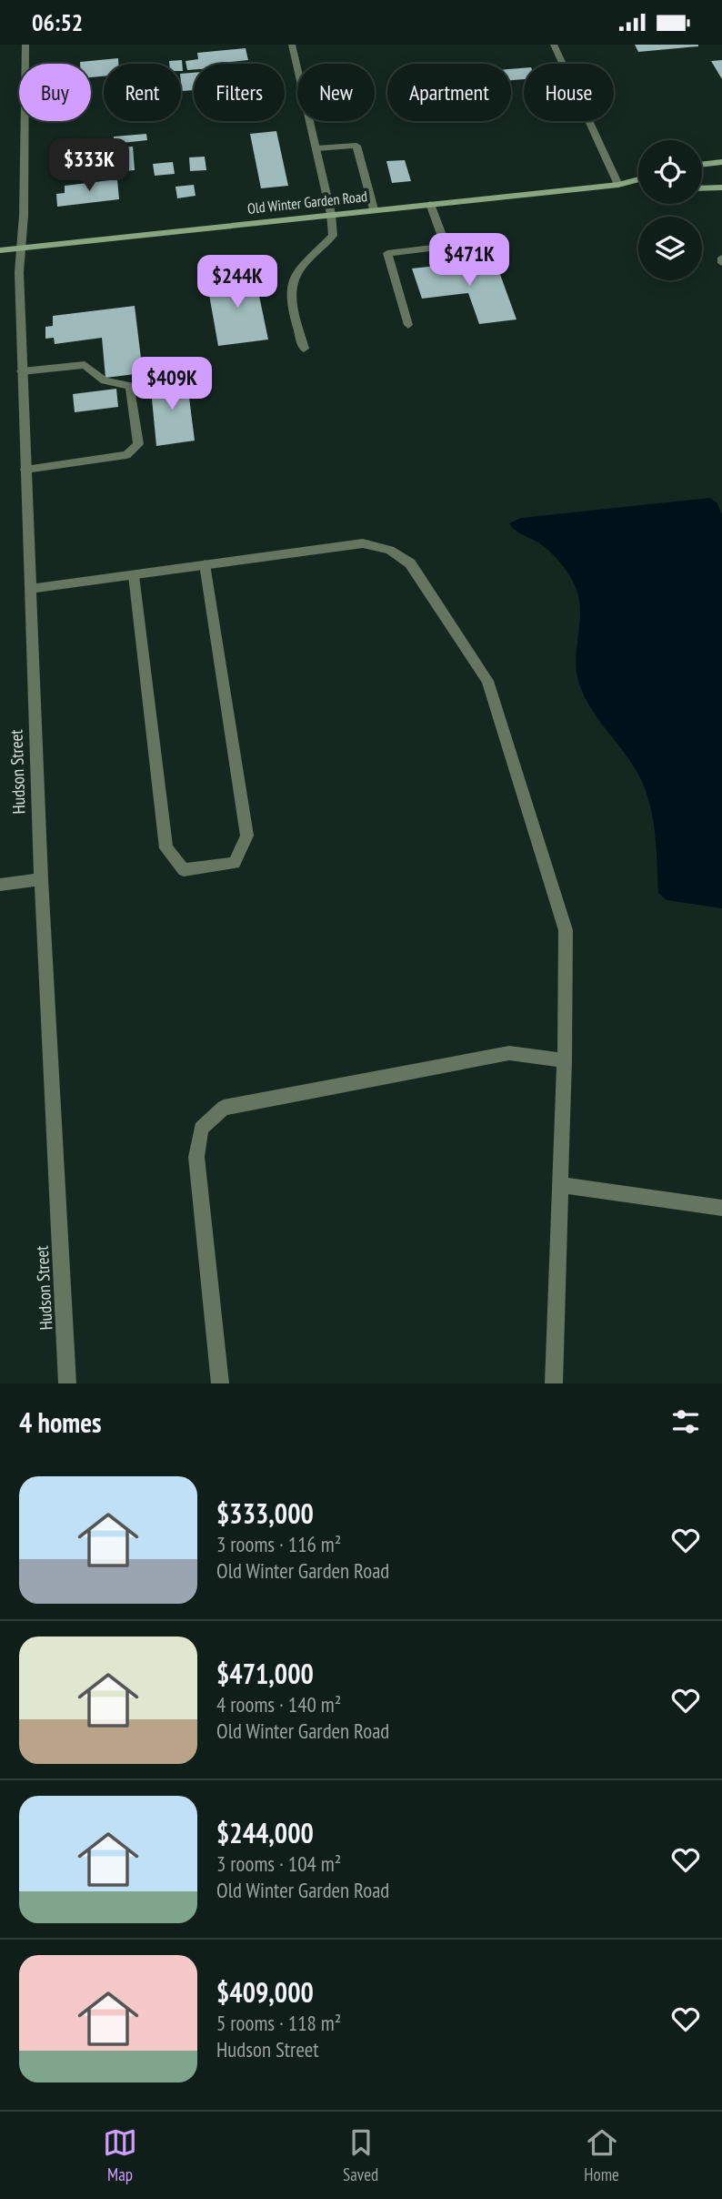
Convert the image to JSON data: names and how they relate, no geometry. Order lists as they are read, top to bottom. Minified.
{"streets":{"main road":["Old Winter Garden Road"],"street":["Hudson Street"]},"crossings":[["Old Winter Garden Road","Hudson Street"]],"page":{"status":"06:52","chip":["Buy","Rent","Filters","New","Apartment","House"],"price":["$333K","$471K","$244K","$409K"],"heading":"4 homes","list":[{"name":"$333,000","note":"3 rooms · 116 m² · Old Winter Garden Road"},{"name":"$471,000","note":"4 rooms · 140 m² · Old Winter Garden Road"},{"name":"$244,000","note":"3 rooms · 104 m² · Old Winter Garden Road"},{"name":"$409,000","note":"5 rooms · 118 m² · Hudson Street"}],"tabs":["Map","Saved","Home"]}}
